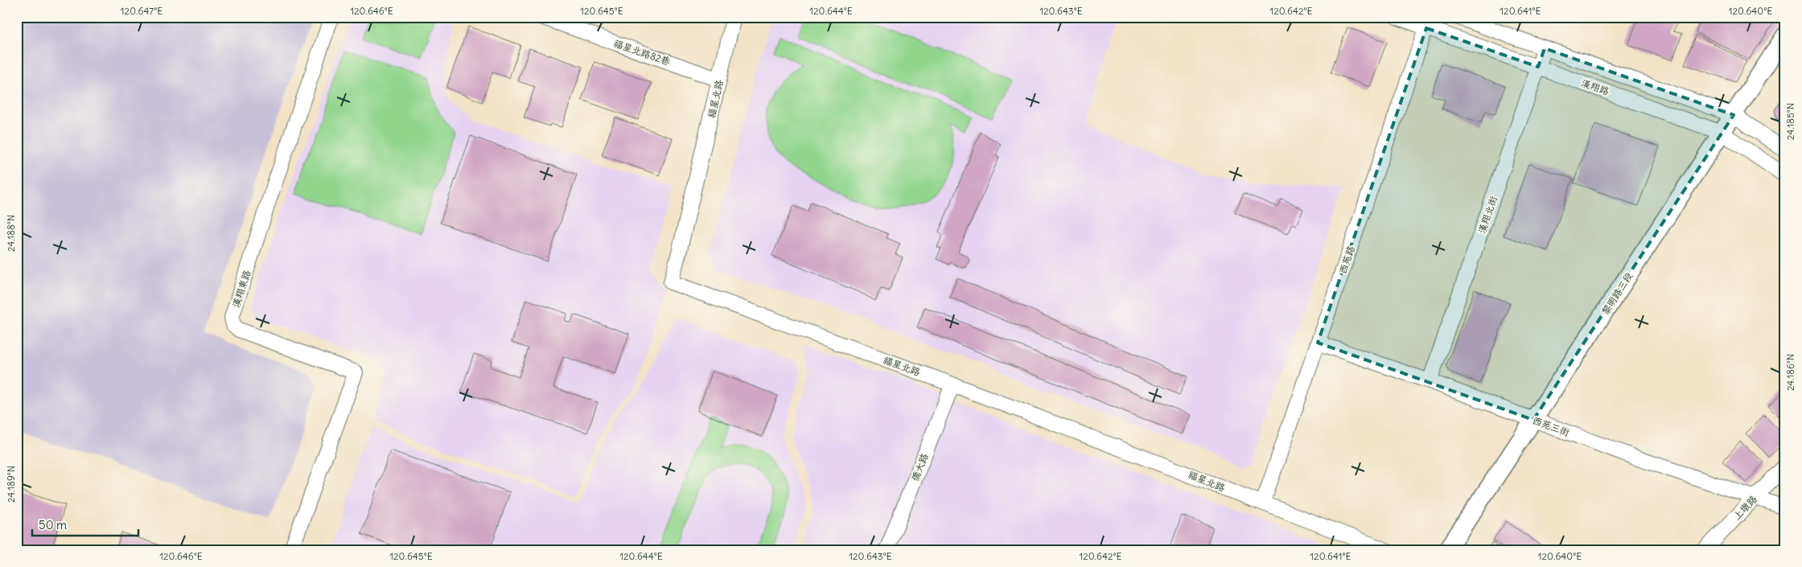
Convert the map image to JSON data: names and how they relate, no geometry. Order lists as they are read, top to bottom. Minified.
{"streets":{"main road":["黎明路三段"],"street":["福星北路82巷","漢翔路","福星北路","漢翔北街","西苑路","漢翔東路","西苑三街","僑大路","上墩路"]},"crossings":[["福星北路82巷","福星北路"],["漢翔路","漢翔北街"],["漢翔路","西苑路"],["漢翔路","黎明路三段"],["福星北路","西苑路"],["福星北路","僑大路"],["漢翔北街","西苑三街"],["西苑路","西苑三街"],["黎明路三段","西苑三街"],["西苑三街","上墩路"]],"scale_bar":"50 m","coordinates":["120.647°E","120.646°E","120.645°E","120.644°E","120.643°E","120.642°E","120.641°E","120.640°E","24.185°N","24.188°N","24.186°N","24.189°N"]}
